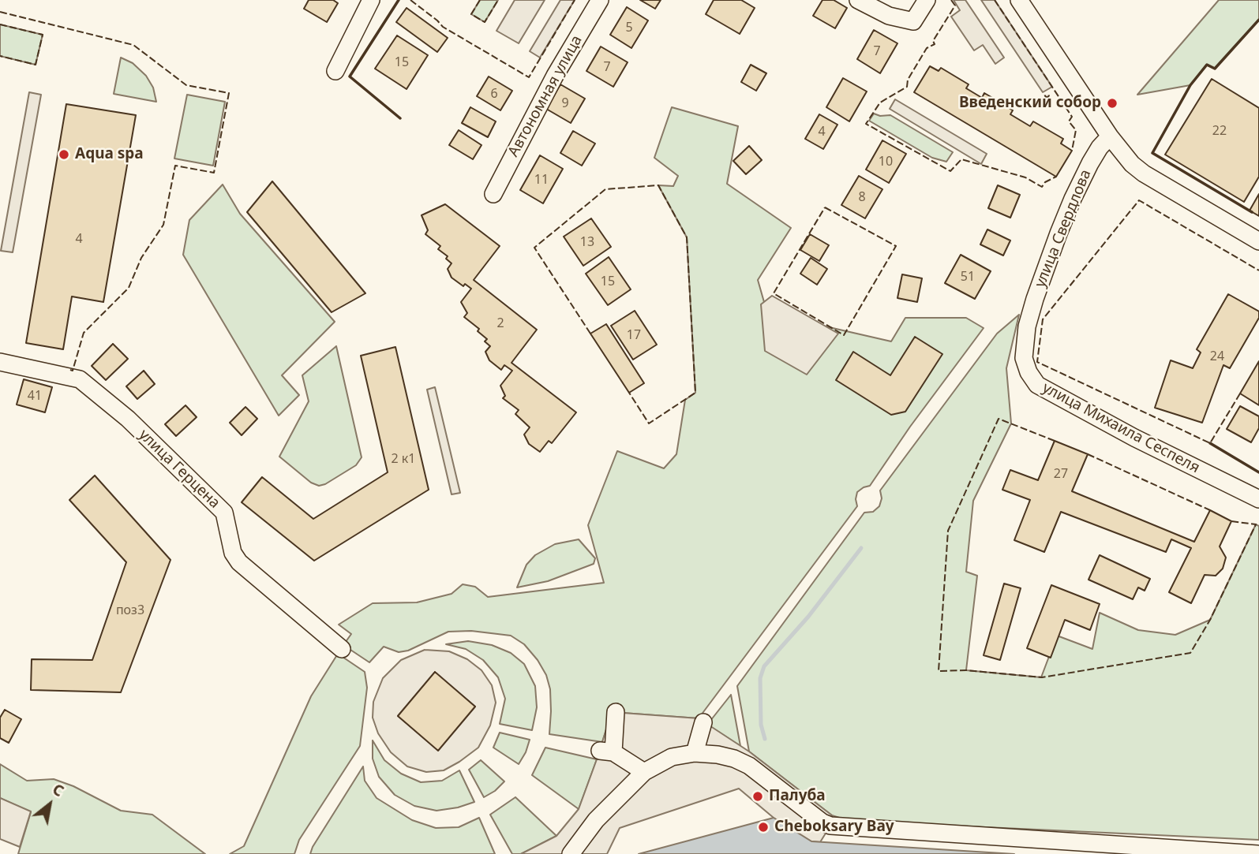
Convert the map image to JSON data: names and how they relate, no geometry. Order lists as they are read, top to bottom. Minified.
{"streets":{"street":["Автономная улица","улица Свердлова","улица Михаила Сеспеля","улица Герцена"]},"crossings":[["улица Свердлова","улица Михаила Сеспеля"]],"places":["Введенский собор","Aqua spa","Палуба","Cheboksary Bay"],"house_numbers":["5","7","15","7","6","9","22","4","10","11","8","4","13","51","15","2","17","24","41","2 к1","27","поз3"],"north":"top right"}
